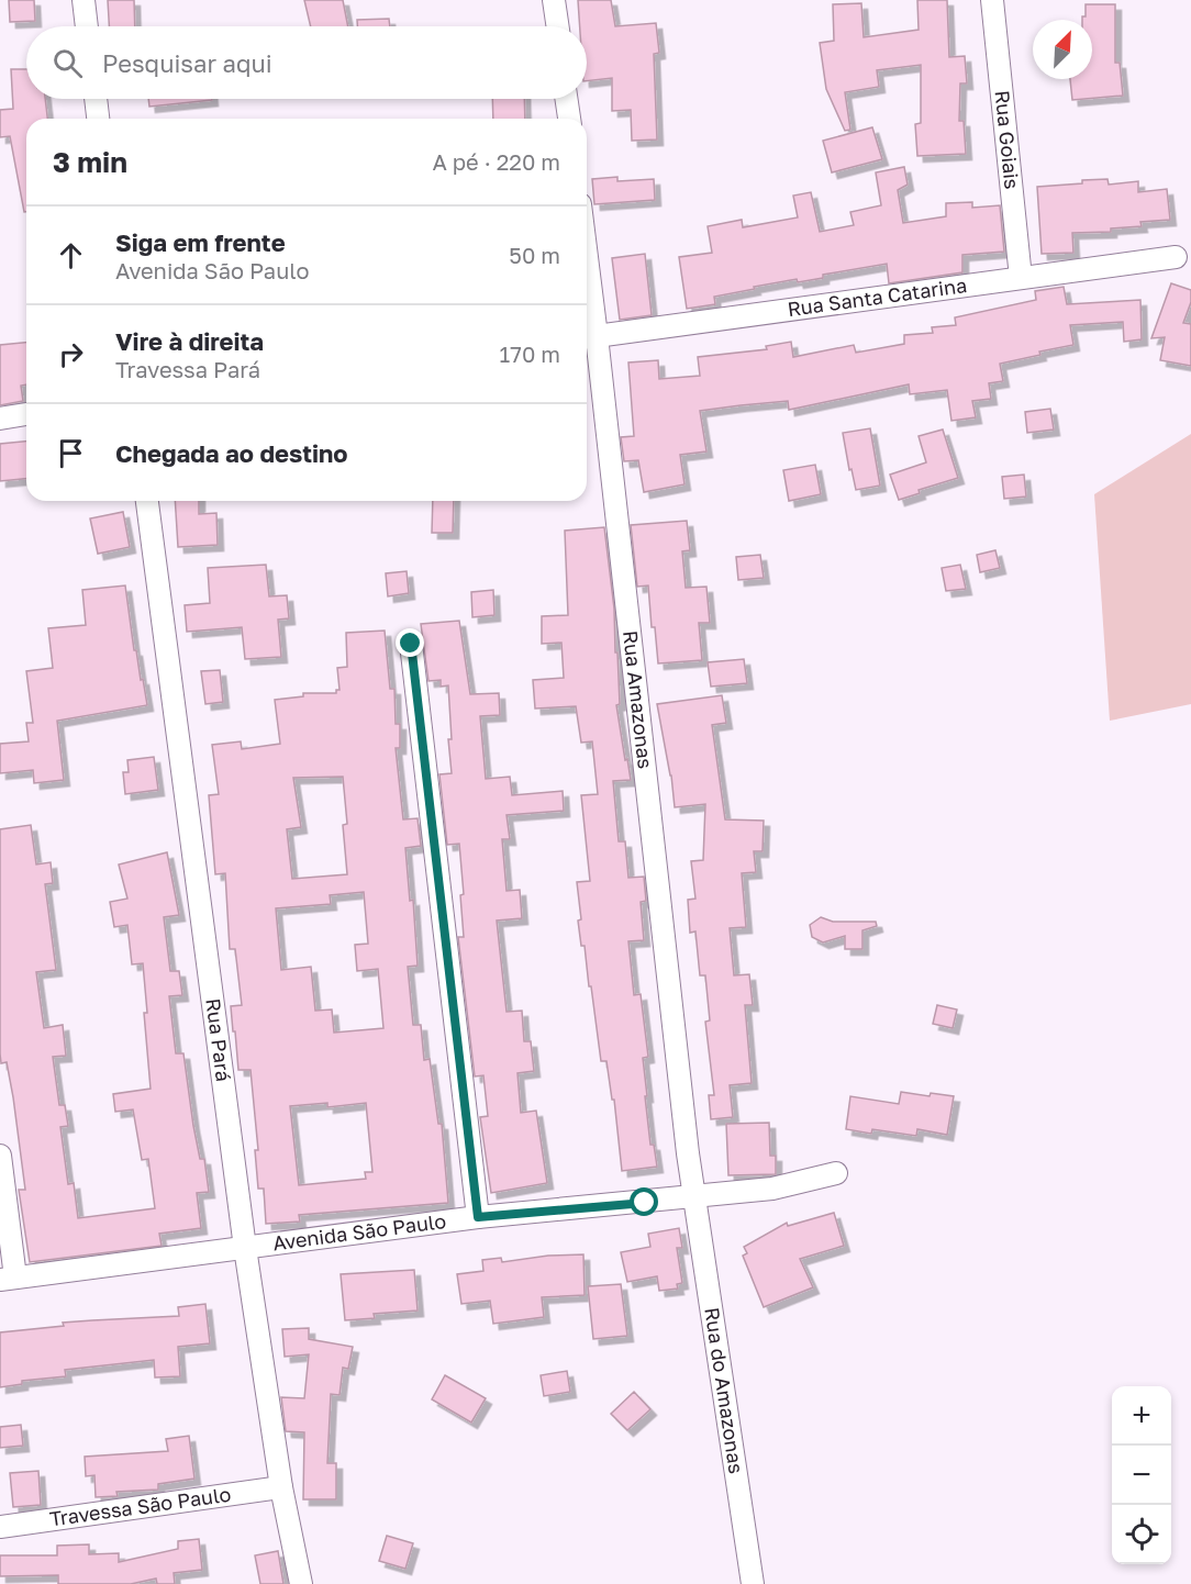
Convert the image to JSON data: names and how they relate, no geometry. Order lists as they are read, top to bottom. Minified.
{"streets":{"street":["Rua Goiais","Rua Santa Catarina","Rua Amazonas","Rua Pará","Avenida São Paulo","Rua do Amazonas","Travessa São Paulo"]},"crossings":[["Rua Goiais","Rua Santa Catarina"],["Rua Santa Catarina","Rua Amazonas"],["Rua Amazonas","Avenida São Paulo"],["Rua Amazonas","Rua do Amazonas"],["Rua Pará","Avenida São Paulo"],["Rua Pará","Travessa São Paulo"],["Avenida São Paulo","Rua do Amazonas"]],"north":"top right","page":{"search":"Pesquisar aqui","heading":["3 min","A pé · 220 m"],"list":[["Siga em frente","Avenida São Paulo","50 m"],["Vire à direita","Travessa Pará","170 m"],"Chegada ao destino"],"map_buttons":["+","−"]}}
